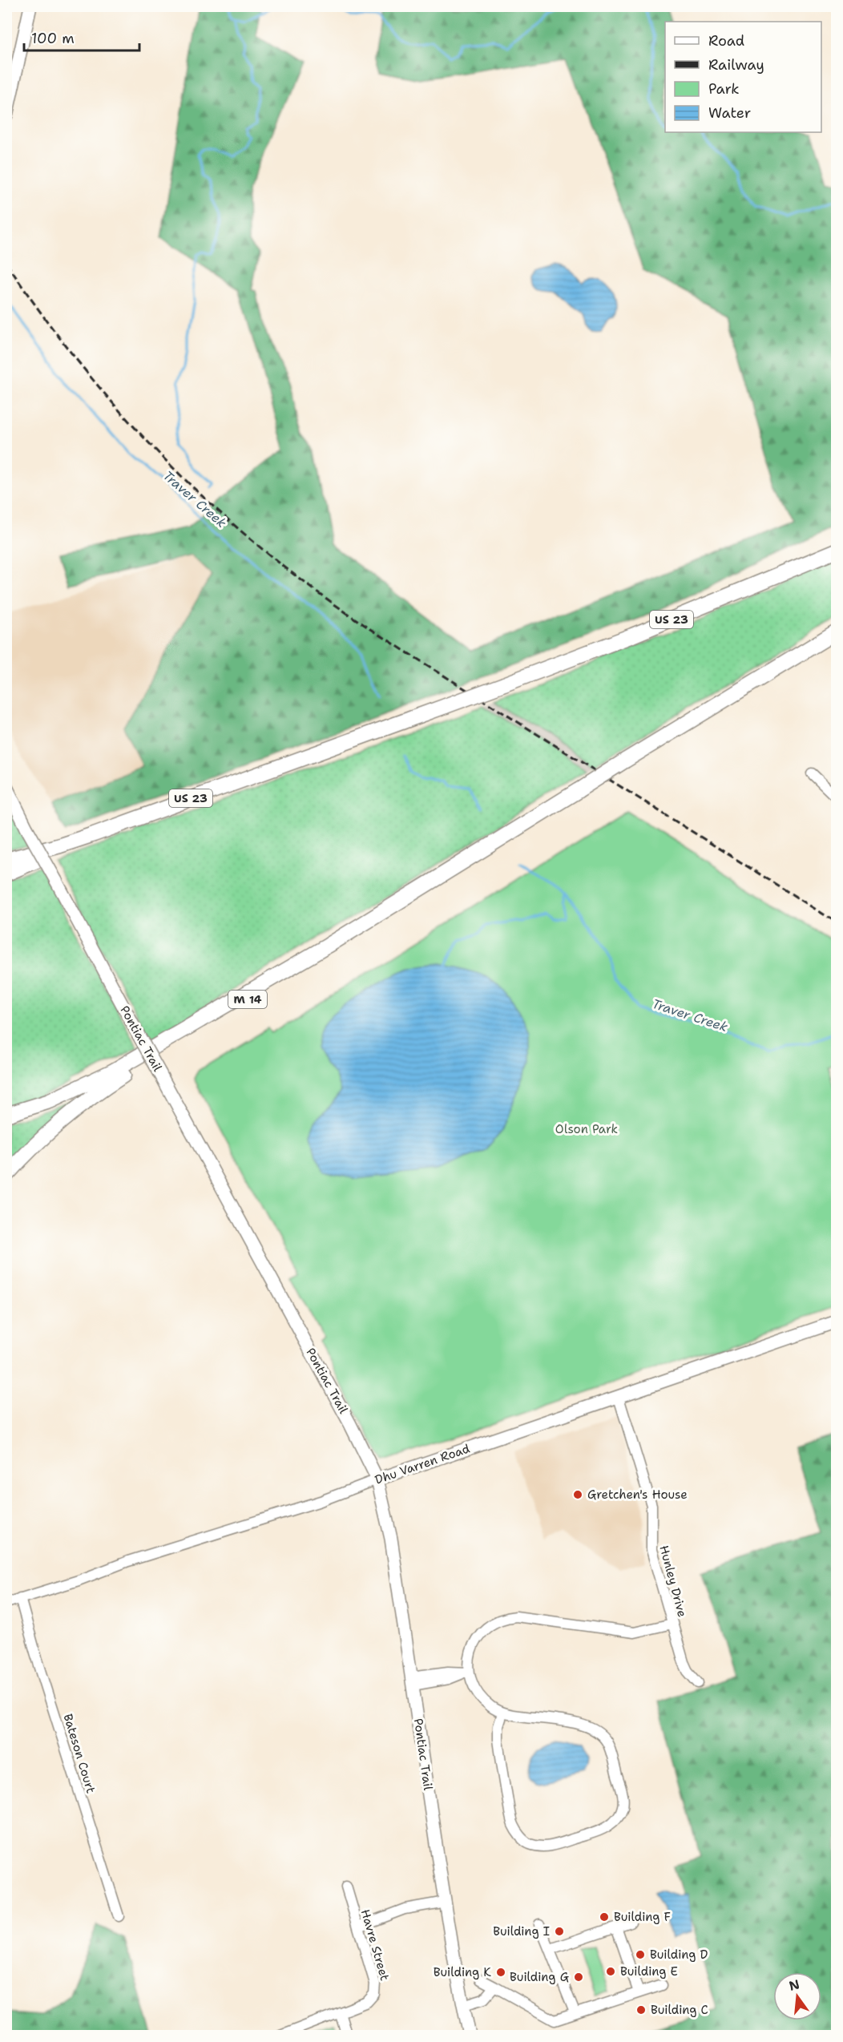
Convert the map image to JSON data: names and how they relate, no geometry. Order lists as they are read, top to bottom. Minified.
{"streets":{"highway":["US 23","M 14"],"main road":["Pontiac Trail","Dhu Varren Road"],"street":["Hunley Drive","Bateson Court","Havre Street"]},"crossings":[["Pontiac Trail","Dhu Varren Road"],["Dhu Varren Road","Hunley Drive"],["Dhu Varren Road","Bateson Court"]],"water":["Traver Creek"],"parks":["Olson Park"],"places":["Gretchen's House","Building F","Building I","Building D","Building E","Building K","Building G","Building C"],"legend":["Road","Railway","Park","Water"],"scale_bar":"100 m","north":"top"}
